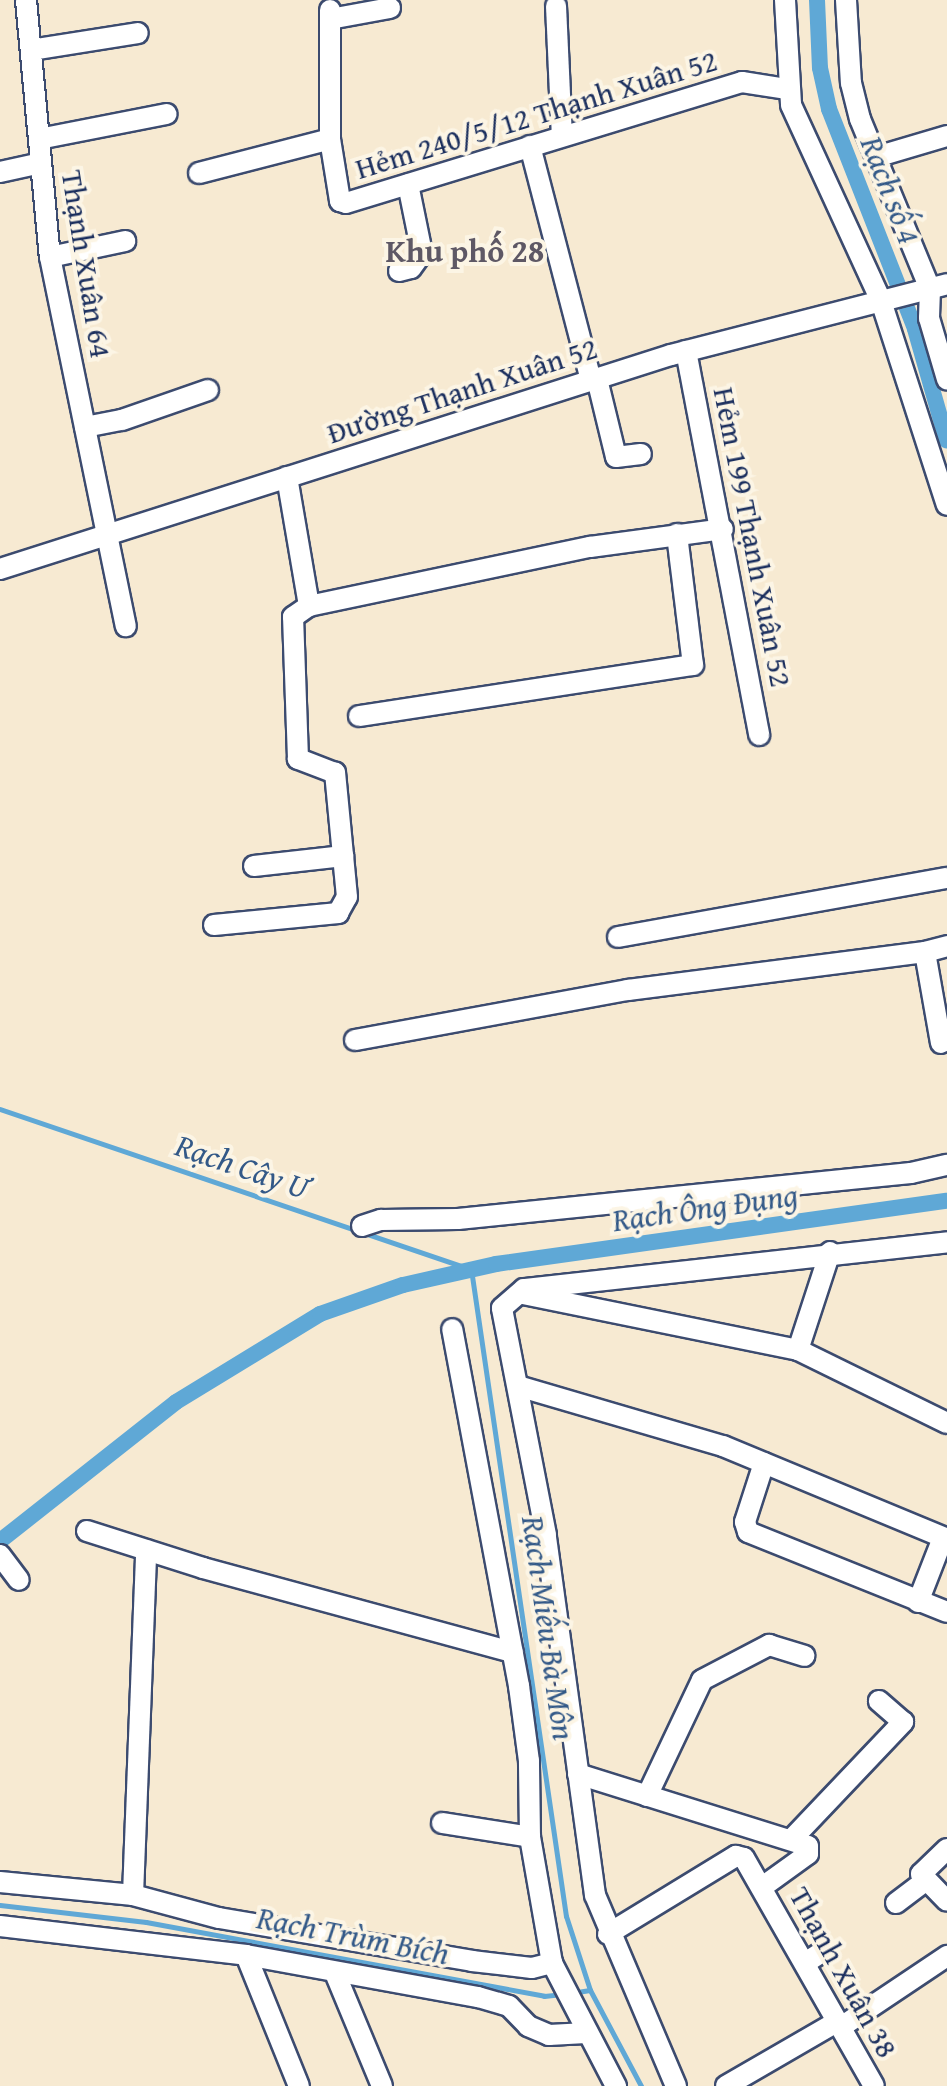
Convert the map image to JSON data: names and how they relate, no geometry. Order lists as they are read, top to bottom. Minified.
{"streets":{"street":["Hẻm 240/5/12 Thạnh Xuân 52","Thạnh Xuân 64","Đường Thạnh Xuân 52","Hẻm 199 Thạnh Xuân 52","Thạnh Xuân 38"]},"crossings":[["Thạnh Xuân 64","Đường Thạnh Xuân 52"],["Đường Thạnh Xuân 52","Hẻm 199 Thạnh Xuân 52"]],"districts":["Khu phố 28"],"water":["Rạch số 4","Rạch Cây Ư","Rạch Ông Đụng","Rạch Miếu Bà Môn","Rạch Trùm Bích"]}
